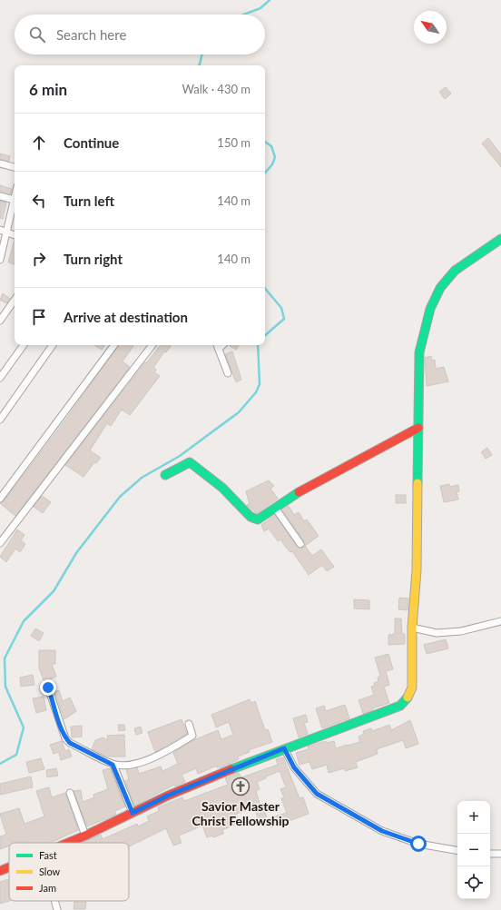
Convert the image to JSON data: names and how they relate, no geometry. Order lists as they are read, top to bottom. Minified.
{"places":{"church":["Savior Master Christ Fellowship"]},"legend":["Fast","Slow","Jam"],"north":"top left","page":{"search":"Search here","heading":["6 min","Walk · 430 m"],"list":[["Continue","150 m"],["Turn left","140 m"],["Turn right","140 m"],"Arrive at destination"],"map_buttons":["+","−"]}}
